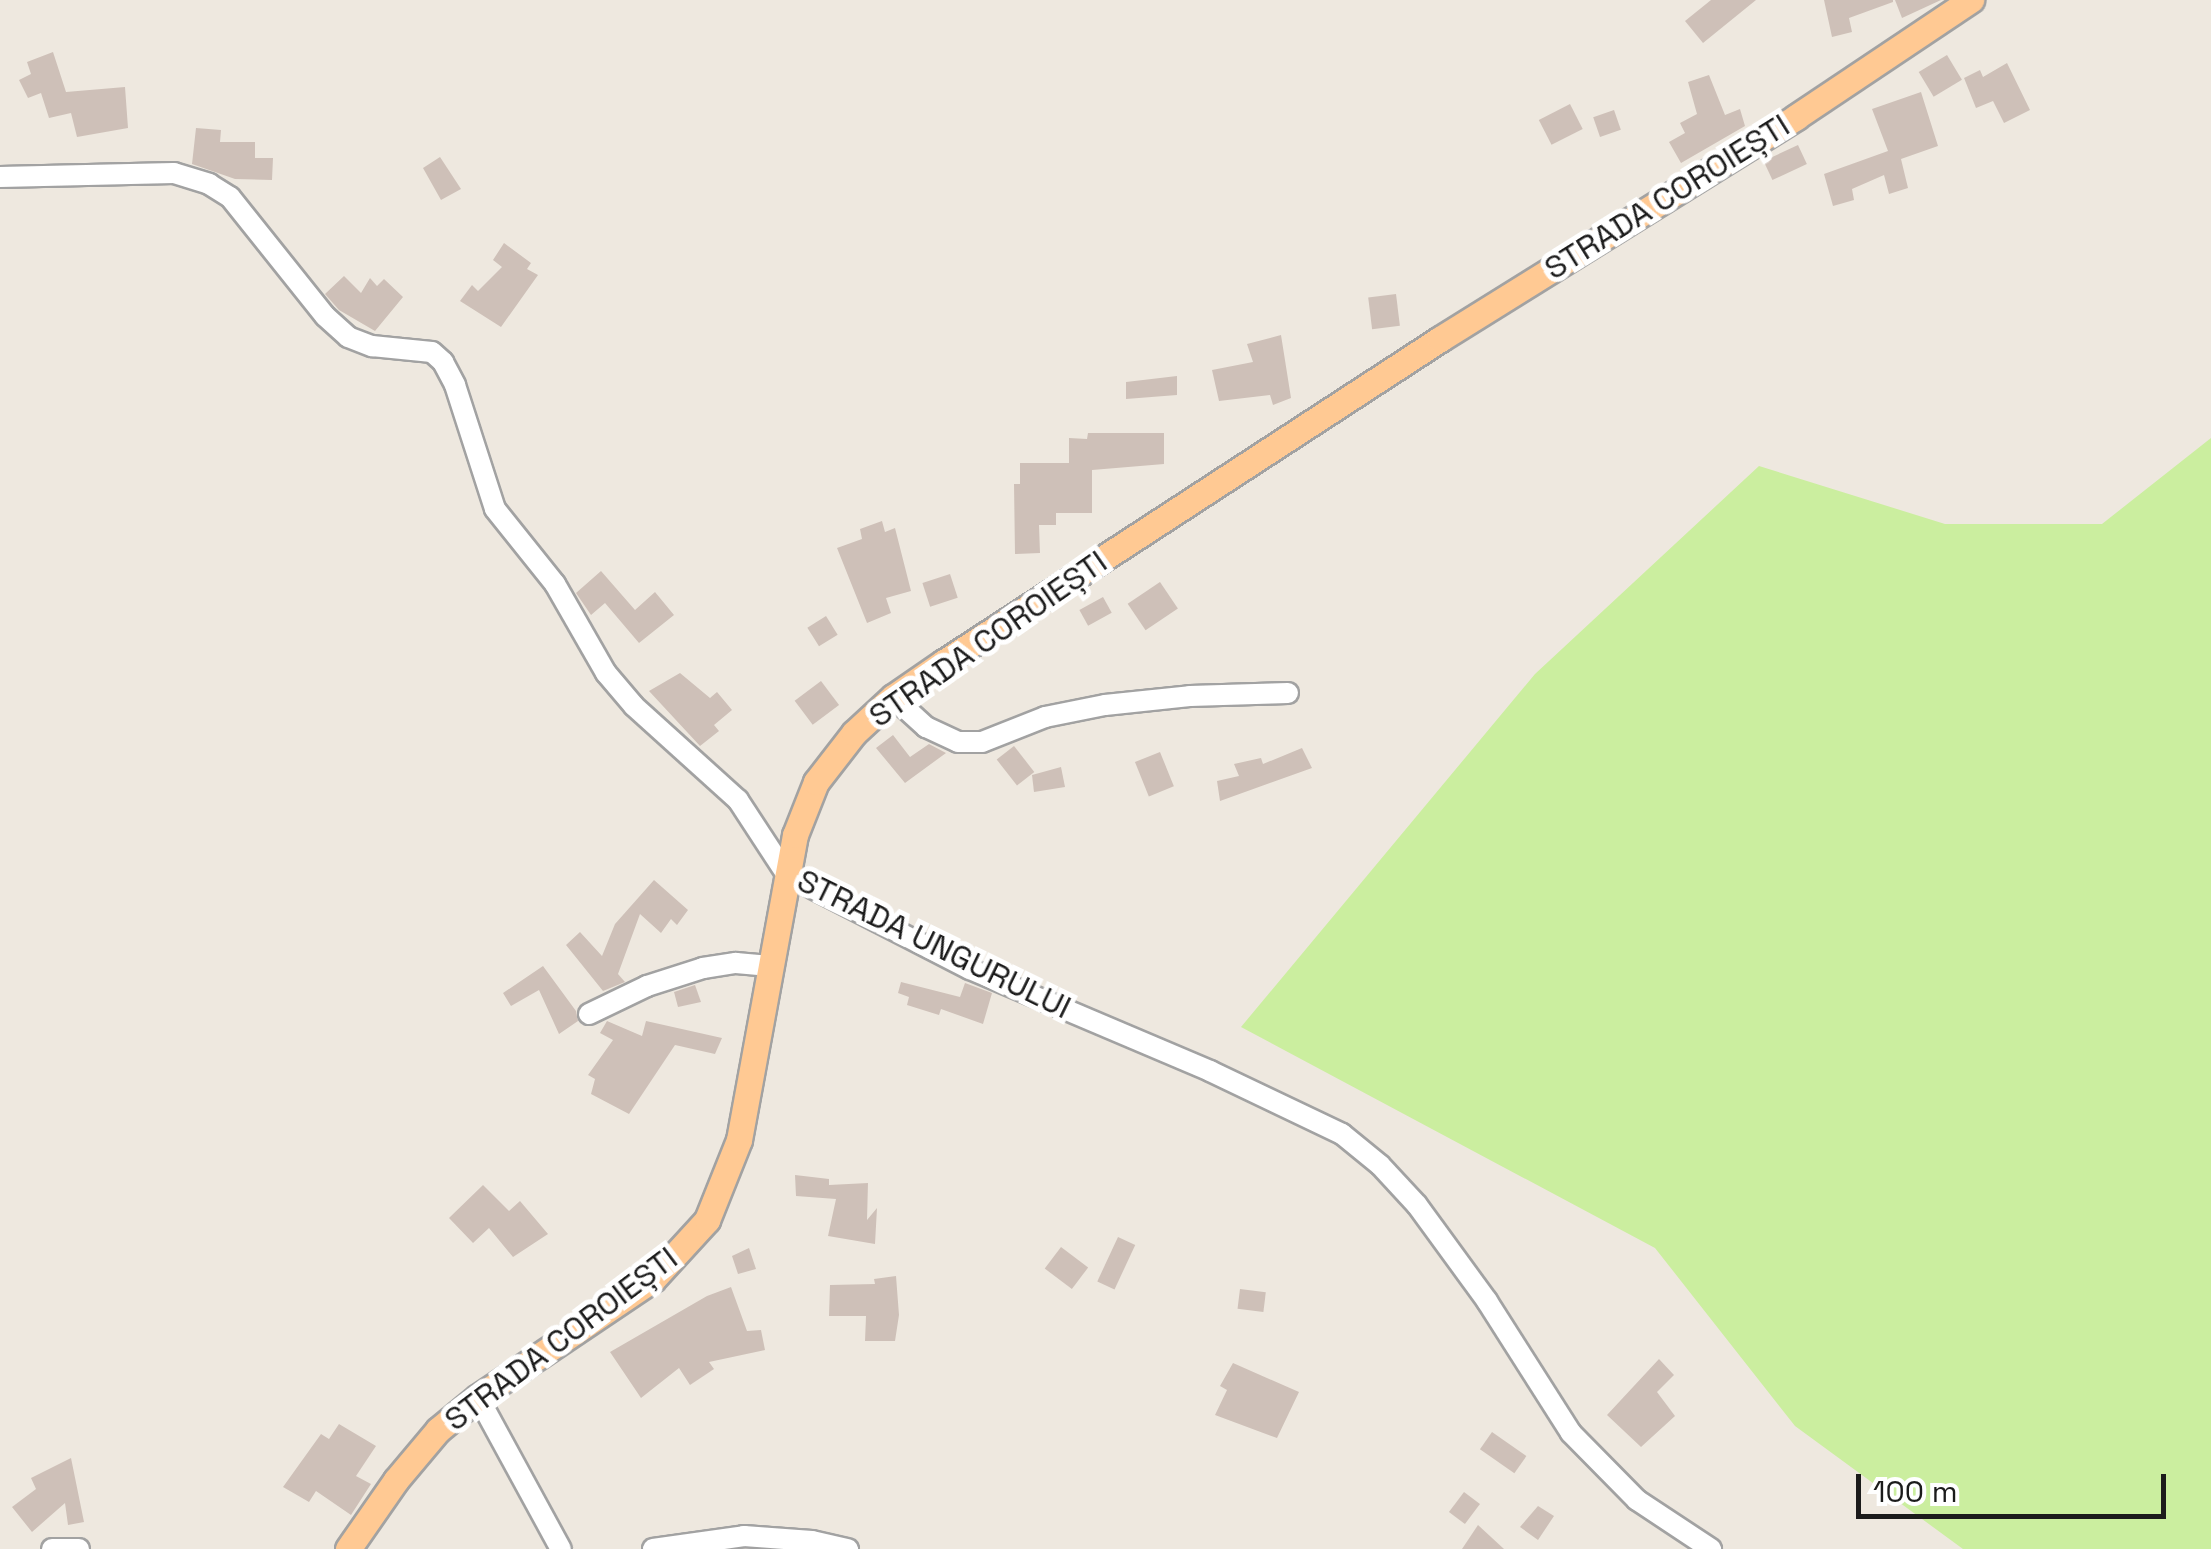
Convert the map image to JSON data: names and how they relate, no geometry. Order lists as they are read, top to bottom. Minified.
{"streets":{"main road":["STRADA COROIEȘTI"],"street":["STRADA UNGURULUI"]},"crossings":[["STRADA COROIEȘTI","STRADA UNGURULUI"]],"scale_bar":"100 m"}
